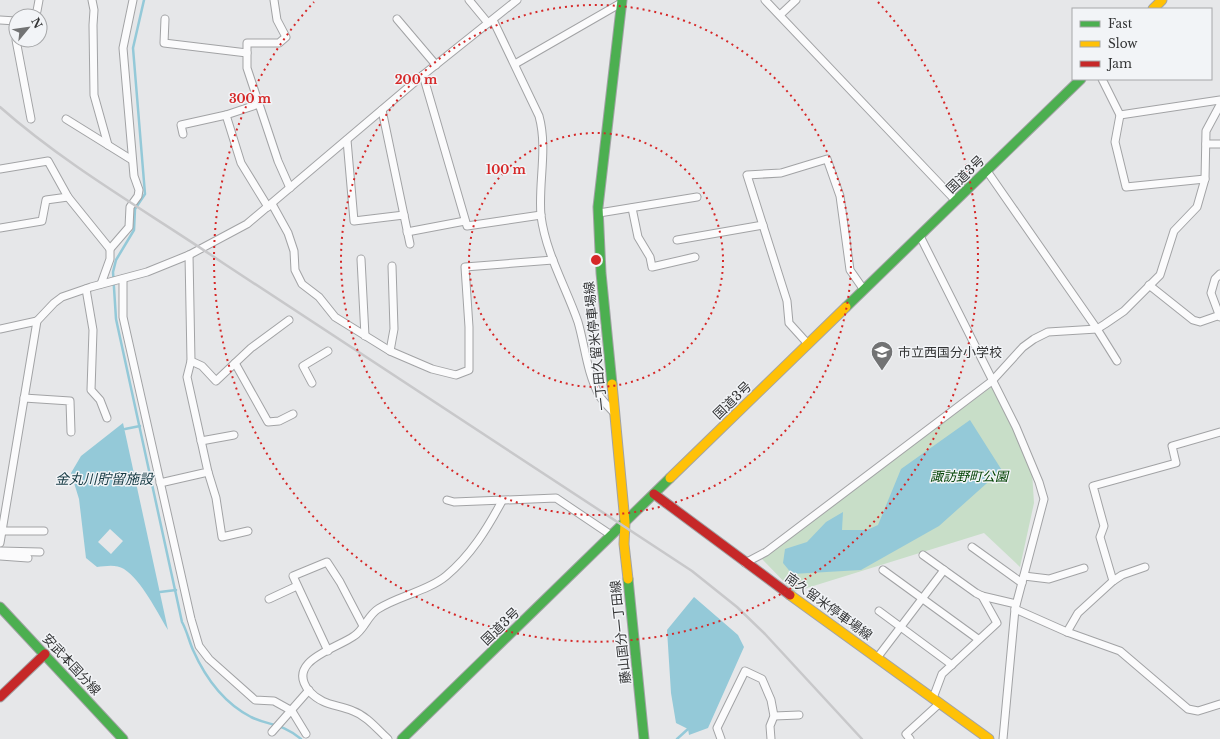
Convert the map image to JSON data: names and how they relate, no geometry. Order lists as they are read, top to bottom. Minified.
{"streets":{"main road":["国道3号","一丁田久留米停車場線","南久留米停車場線","藤山国分一丁田線","安武本国分線"]},"crossings":[["国道3号","一丁田久留米停車場線"],["国道3号","南久留米停車場線"],["国道3号","藤山国分一丁田線"],["一丁田久留米停車場線","藤山国分一丁田線"]],"water":["金丸川貯留施設"],"parks":["諏訪野町公園"],"places":{"school or university":["市立西国分小学校"]},"legend":["Fast","Slow","Jam"],"north":"top right","rings":["200 m","300 m","100 m"]}
